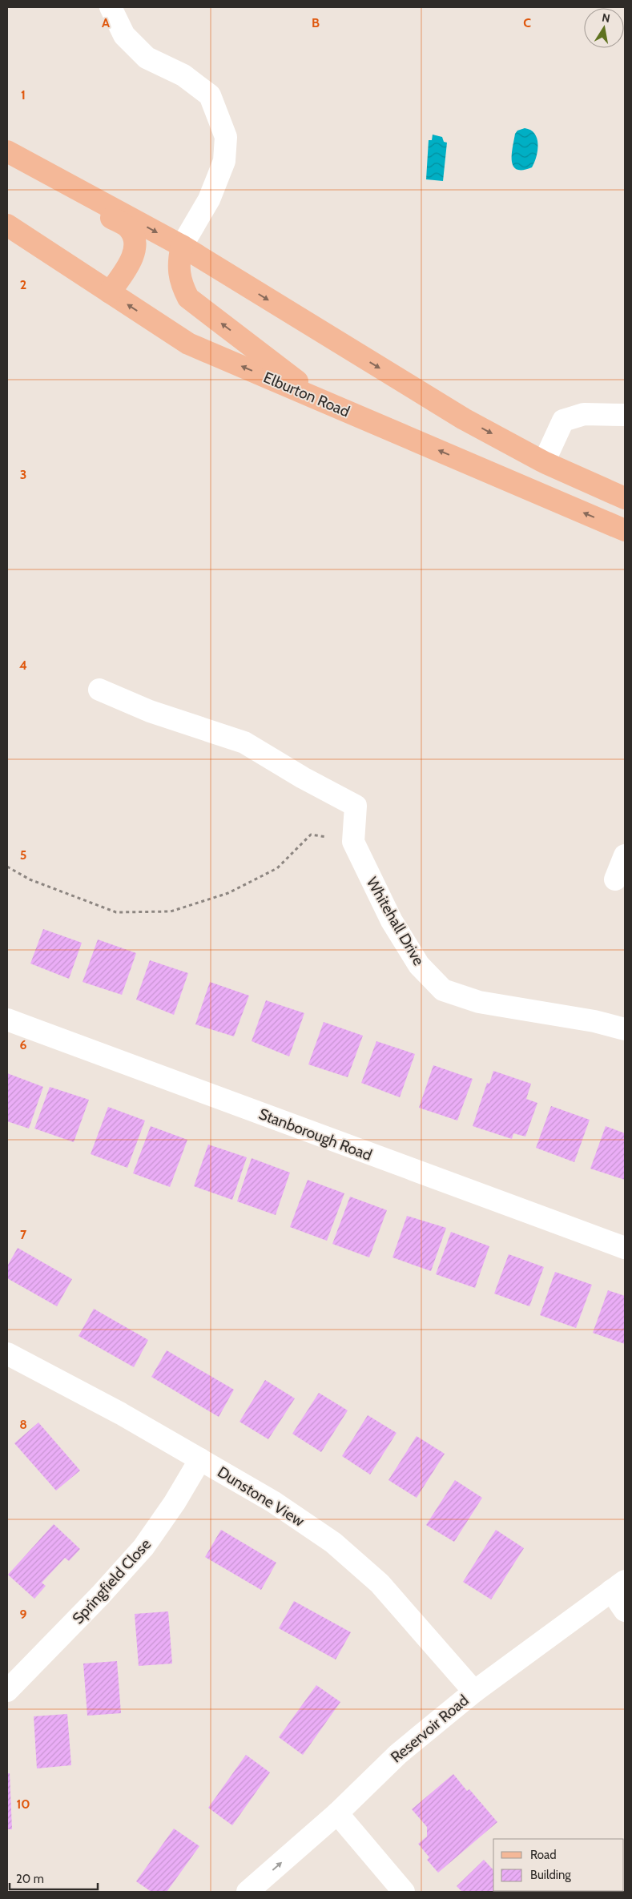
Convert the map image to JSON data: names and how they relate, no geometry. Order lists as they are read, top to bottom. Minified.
{"streets":{"main road":["Elburton Road"],"street":["Whitehall Drive","Stanborough Road","Dunstone View","Springfield Close","Reservoir Road"]},"crossings":[["Dunstone View","Springfield Close"],["Dunstone View","Reservoir Road"]],"legend":["Road","Building"],"scale_bar":"20 m","north":"top","grid":{"columns":["A","B","C"],"rows":["1","2","3","4","5","6","7","8","9","10"]}}
